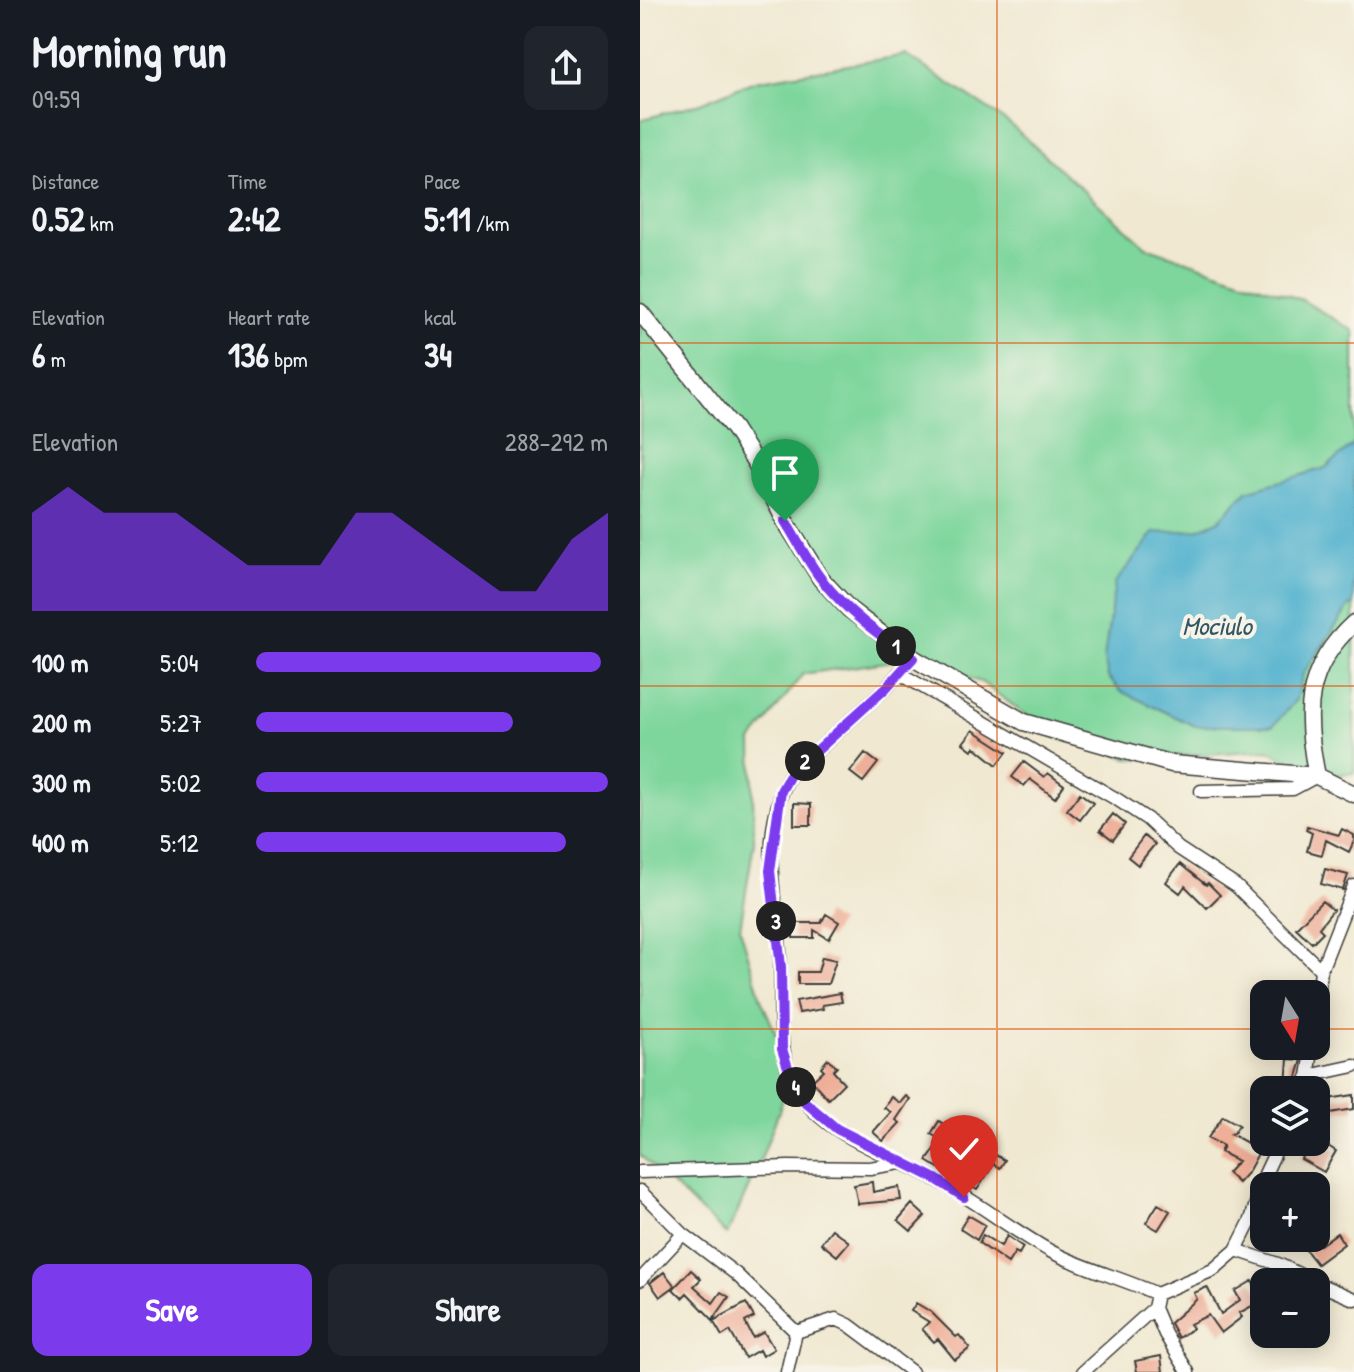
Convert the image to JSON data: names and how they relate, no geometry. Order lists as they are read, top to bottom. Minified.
{"water":["Mociulo"],"north":"bottom","page":{"heading":["Morning run","09:59"],"stats":[["Distance","0.52 km"],["Time","2:42"],["Pace","5:11 /km"],["Elevation","6 m"],["Heart rate","136 bpm"],["kcal","34"]],"chart":["Elevation","288–292 m"],"pins":["1","2","3","4"],"list":[{"name":"100 m","note":"5:04"},{"name":"200 m","note":"5:27"},{"name":"300 m","note":"5:02"},{"name":"400 m","note":"5:12"}],"map_buttons":["+","−"],"buttons":["Save","Share"]}}
